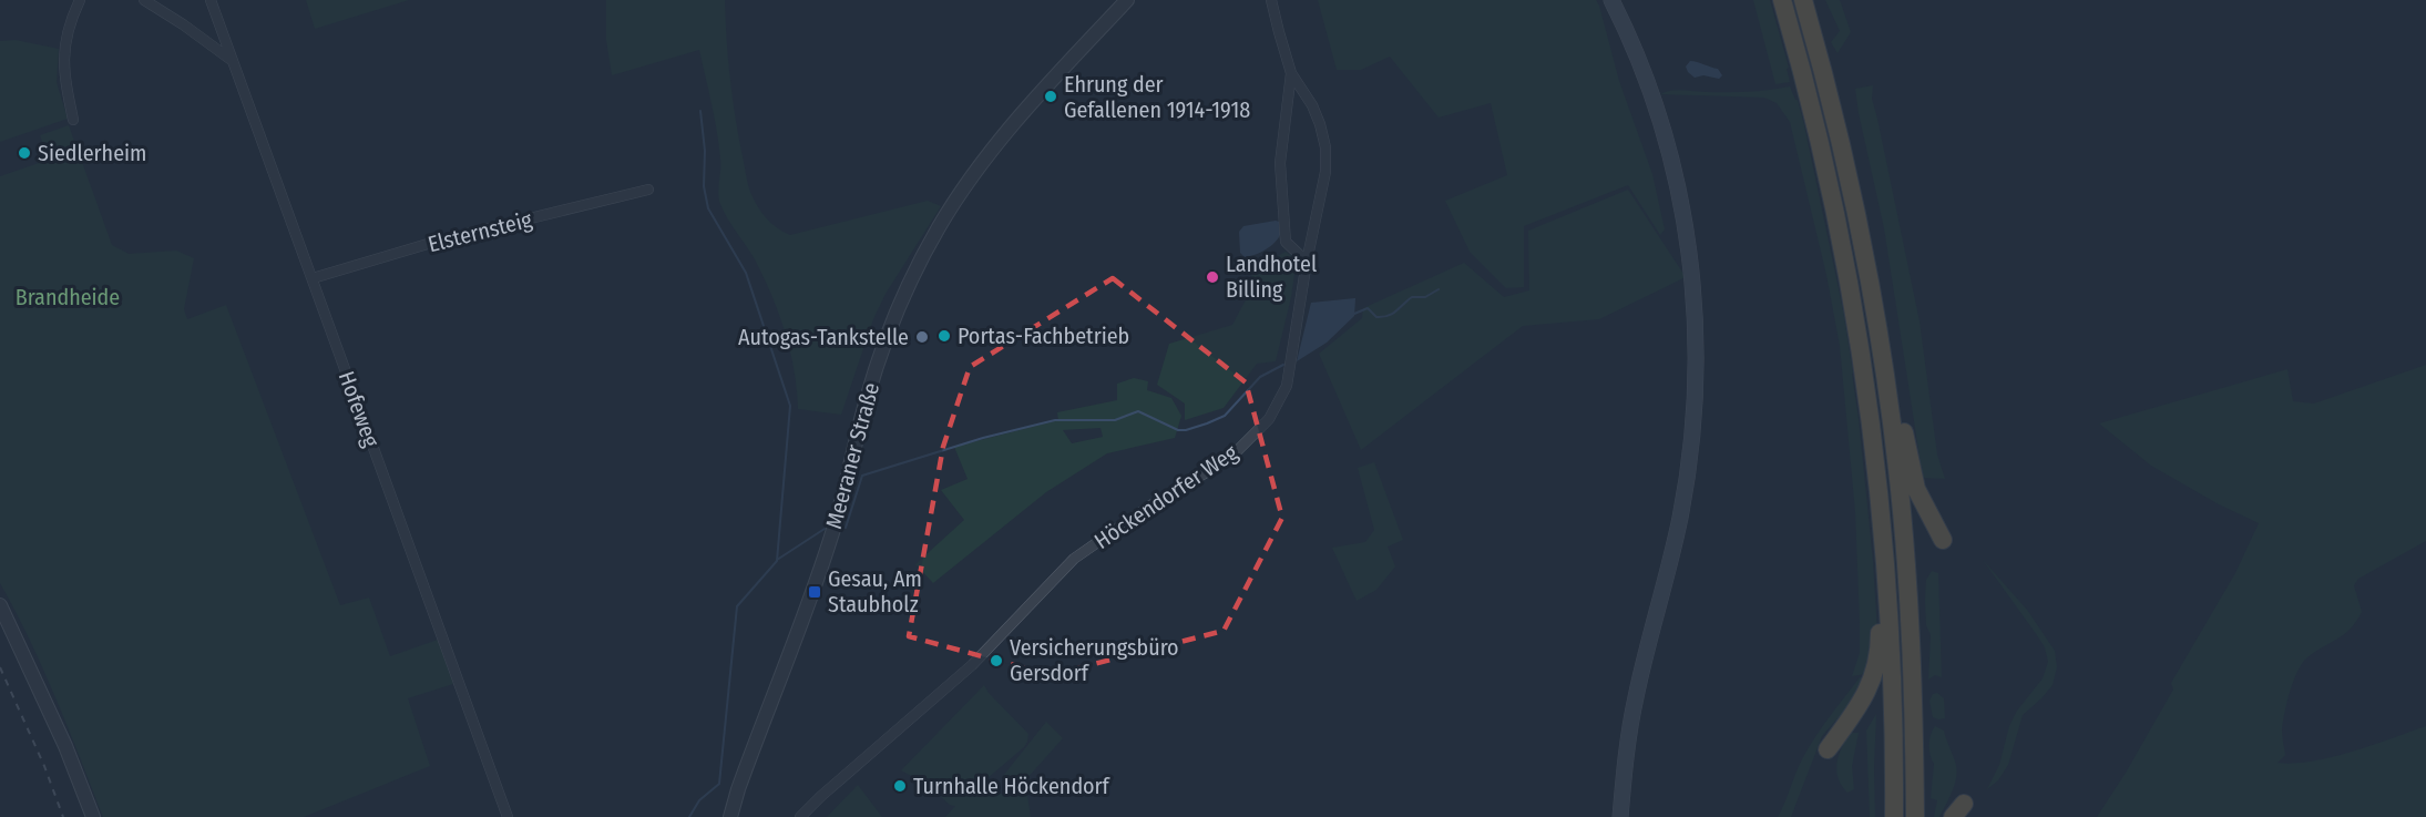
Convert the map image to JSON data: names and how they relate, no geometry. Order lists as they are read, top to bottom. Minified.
{"streets":{"street":["Elsternsteig","Hofeweg","Meeraner Straße","Höckendorfer Weg"]},"crossings":[["Elsternsteig","Hofeweg"]],"parks":["Brandheide"],"places":{"other":["Ehrung der Gefallenen 1914-1918","Siedlerheim","Landhotel Billing","Portas-Fachbetrieb","Autogas-Tankstelle","Versicherungsbüro Gersdorf","Turnhalle Höckendorf"],"transit":["Gesau, Am Staubholz"]}}
